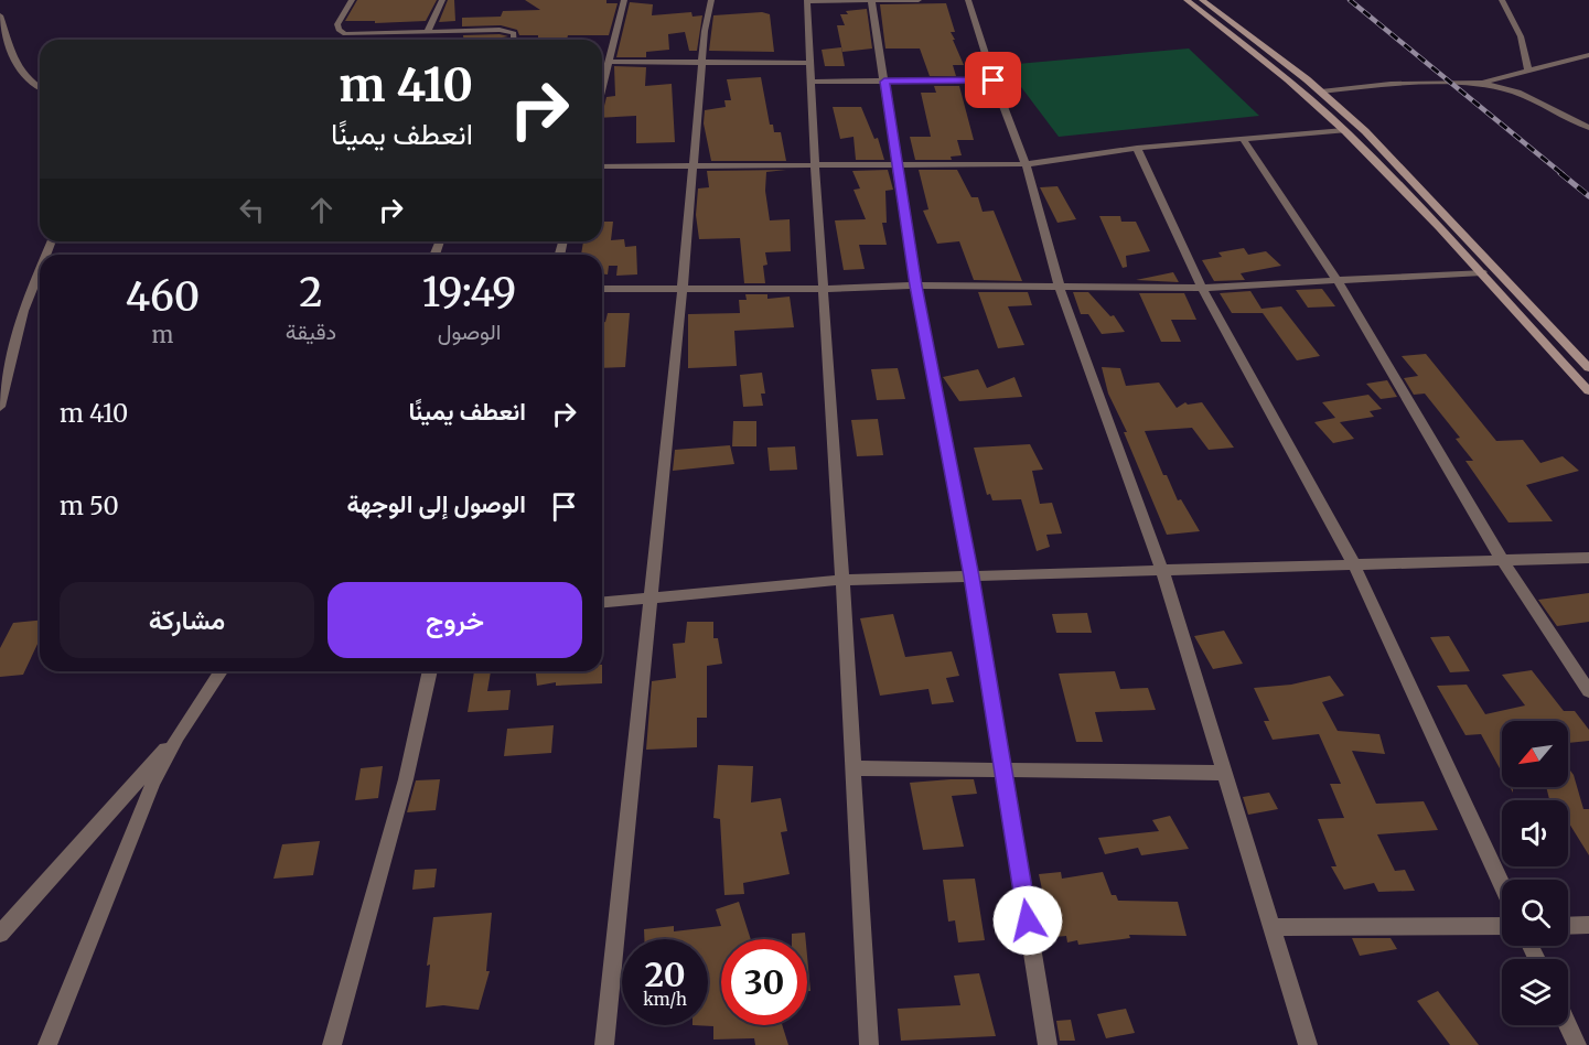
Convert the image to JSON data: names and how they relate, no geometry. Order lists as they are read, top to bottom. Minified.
{"north":"bottom left","page":{"turn":["410 m","انعطف يمينًا"],"eta":["19:49","الوصول","2","دقيقة","460","m"],"list":[{"name":"انعطف يمينًا","value":"410 m"},{"name":"الوصول إلى الوجهة","value":"50 m"}],"buttons":["خروج","مشاركة"],"speed":"20 km/h","limit":"30"}}
